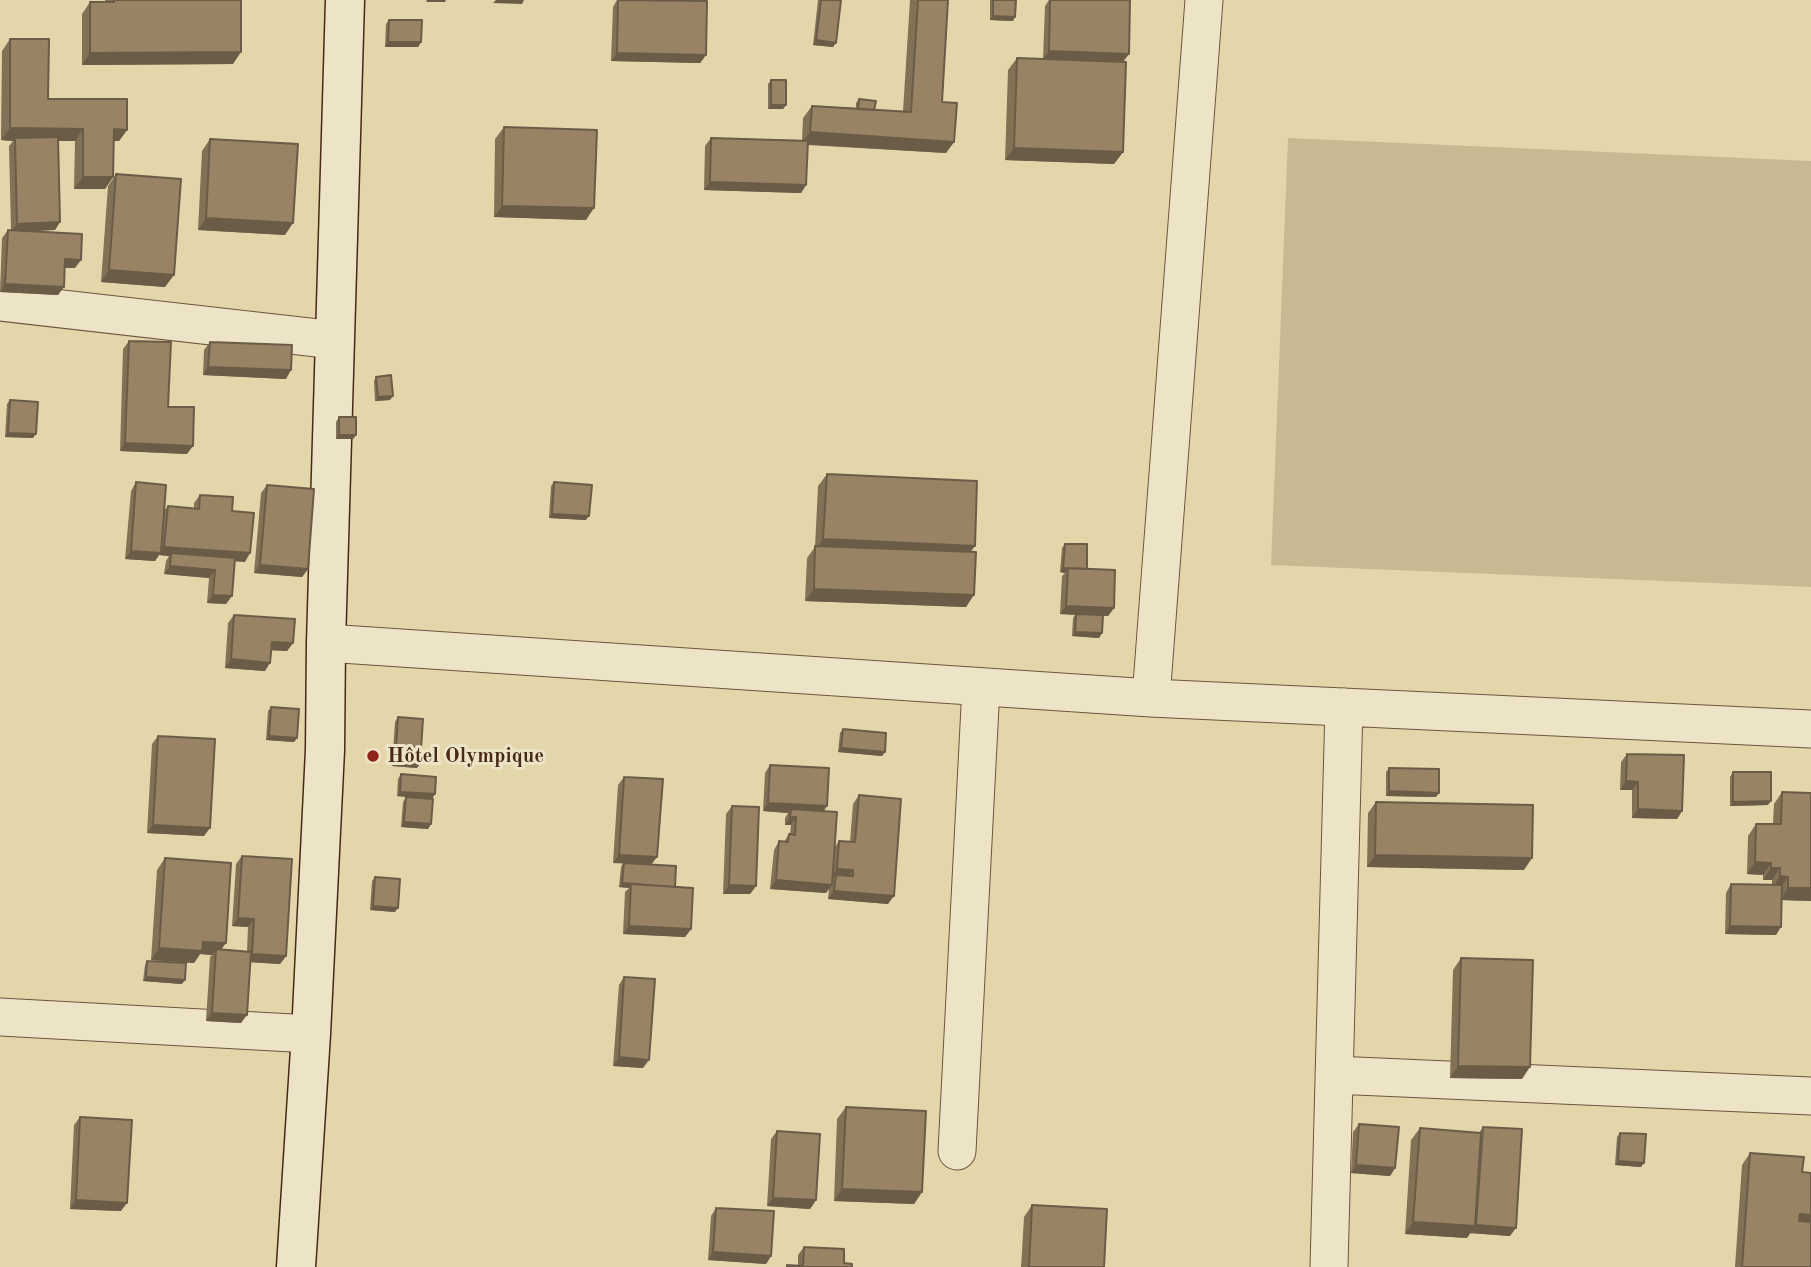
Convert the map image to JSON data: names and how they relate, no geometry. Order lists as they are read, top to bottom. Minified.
{"places":["Hôtel Olympique"]}
